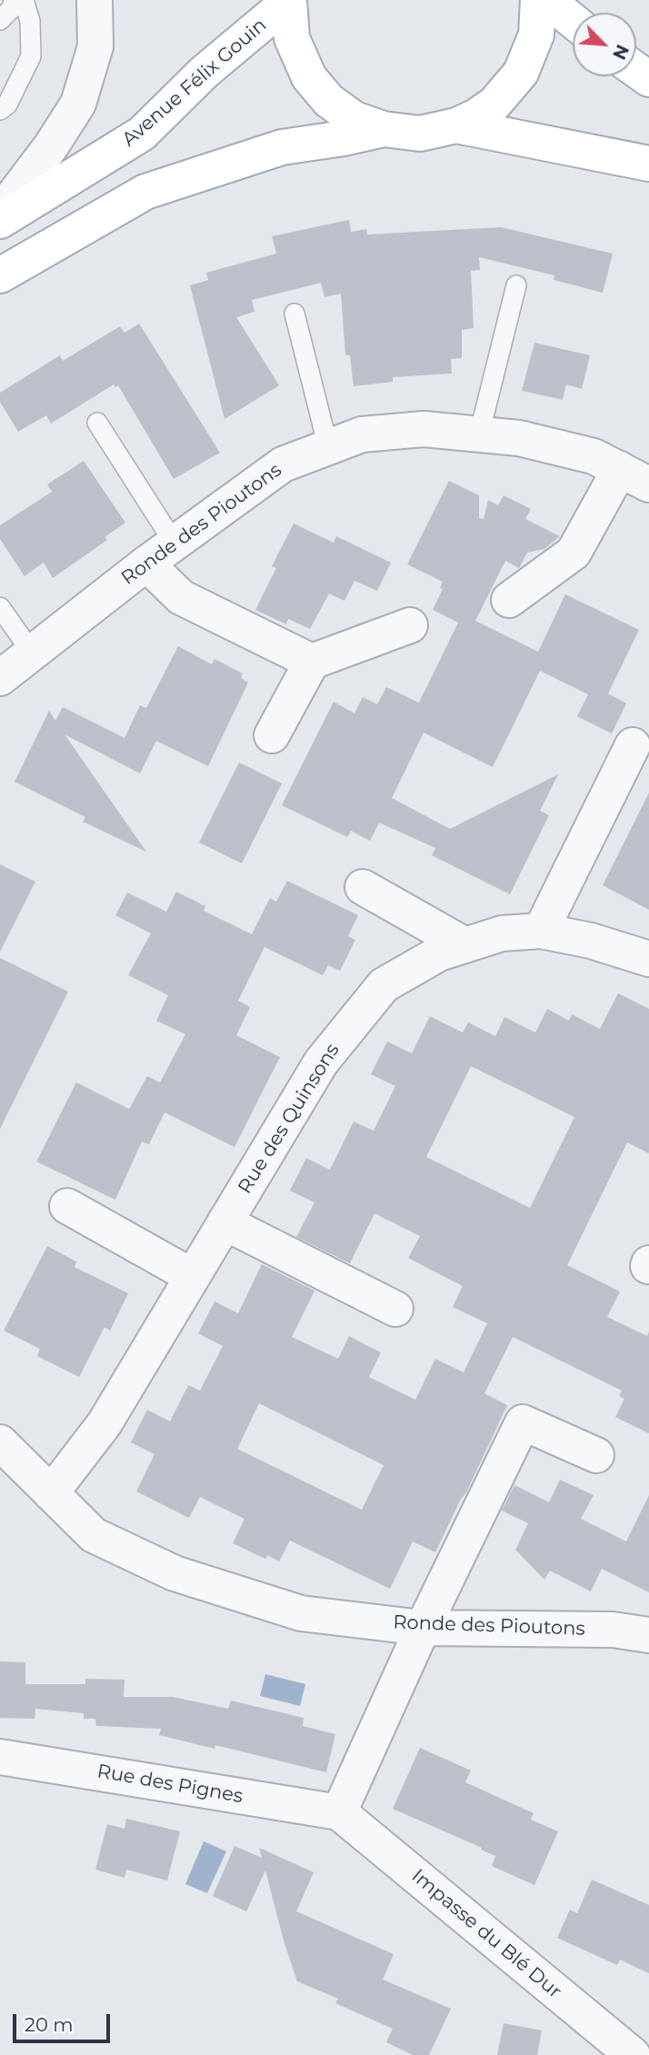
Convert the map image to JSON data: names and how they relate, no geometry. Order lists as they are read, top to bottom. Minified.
{"streets":{"main road":["Avenue Félix Gouin"],"street":["Ronde des Pioutons","Rue des Quinsons","Rue des Pignes","Impasse du Blé Dur"]},"crossings":[["Ronde des Pioutons","Rue des Quinsons"],["Rue des Pignes","Impasse du Blé Dur"]],"scale_bar":"20 m","north":"bottom right"}
